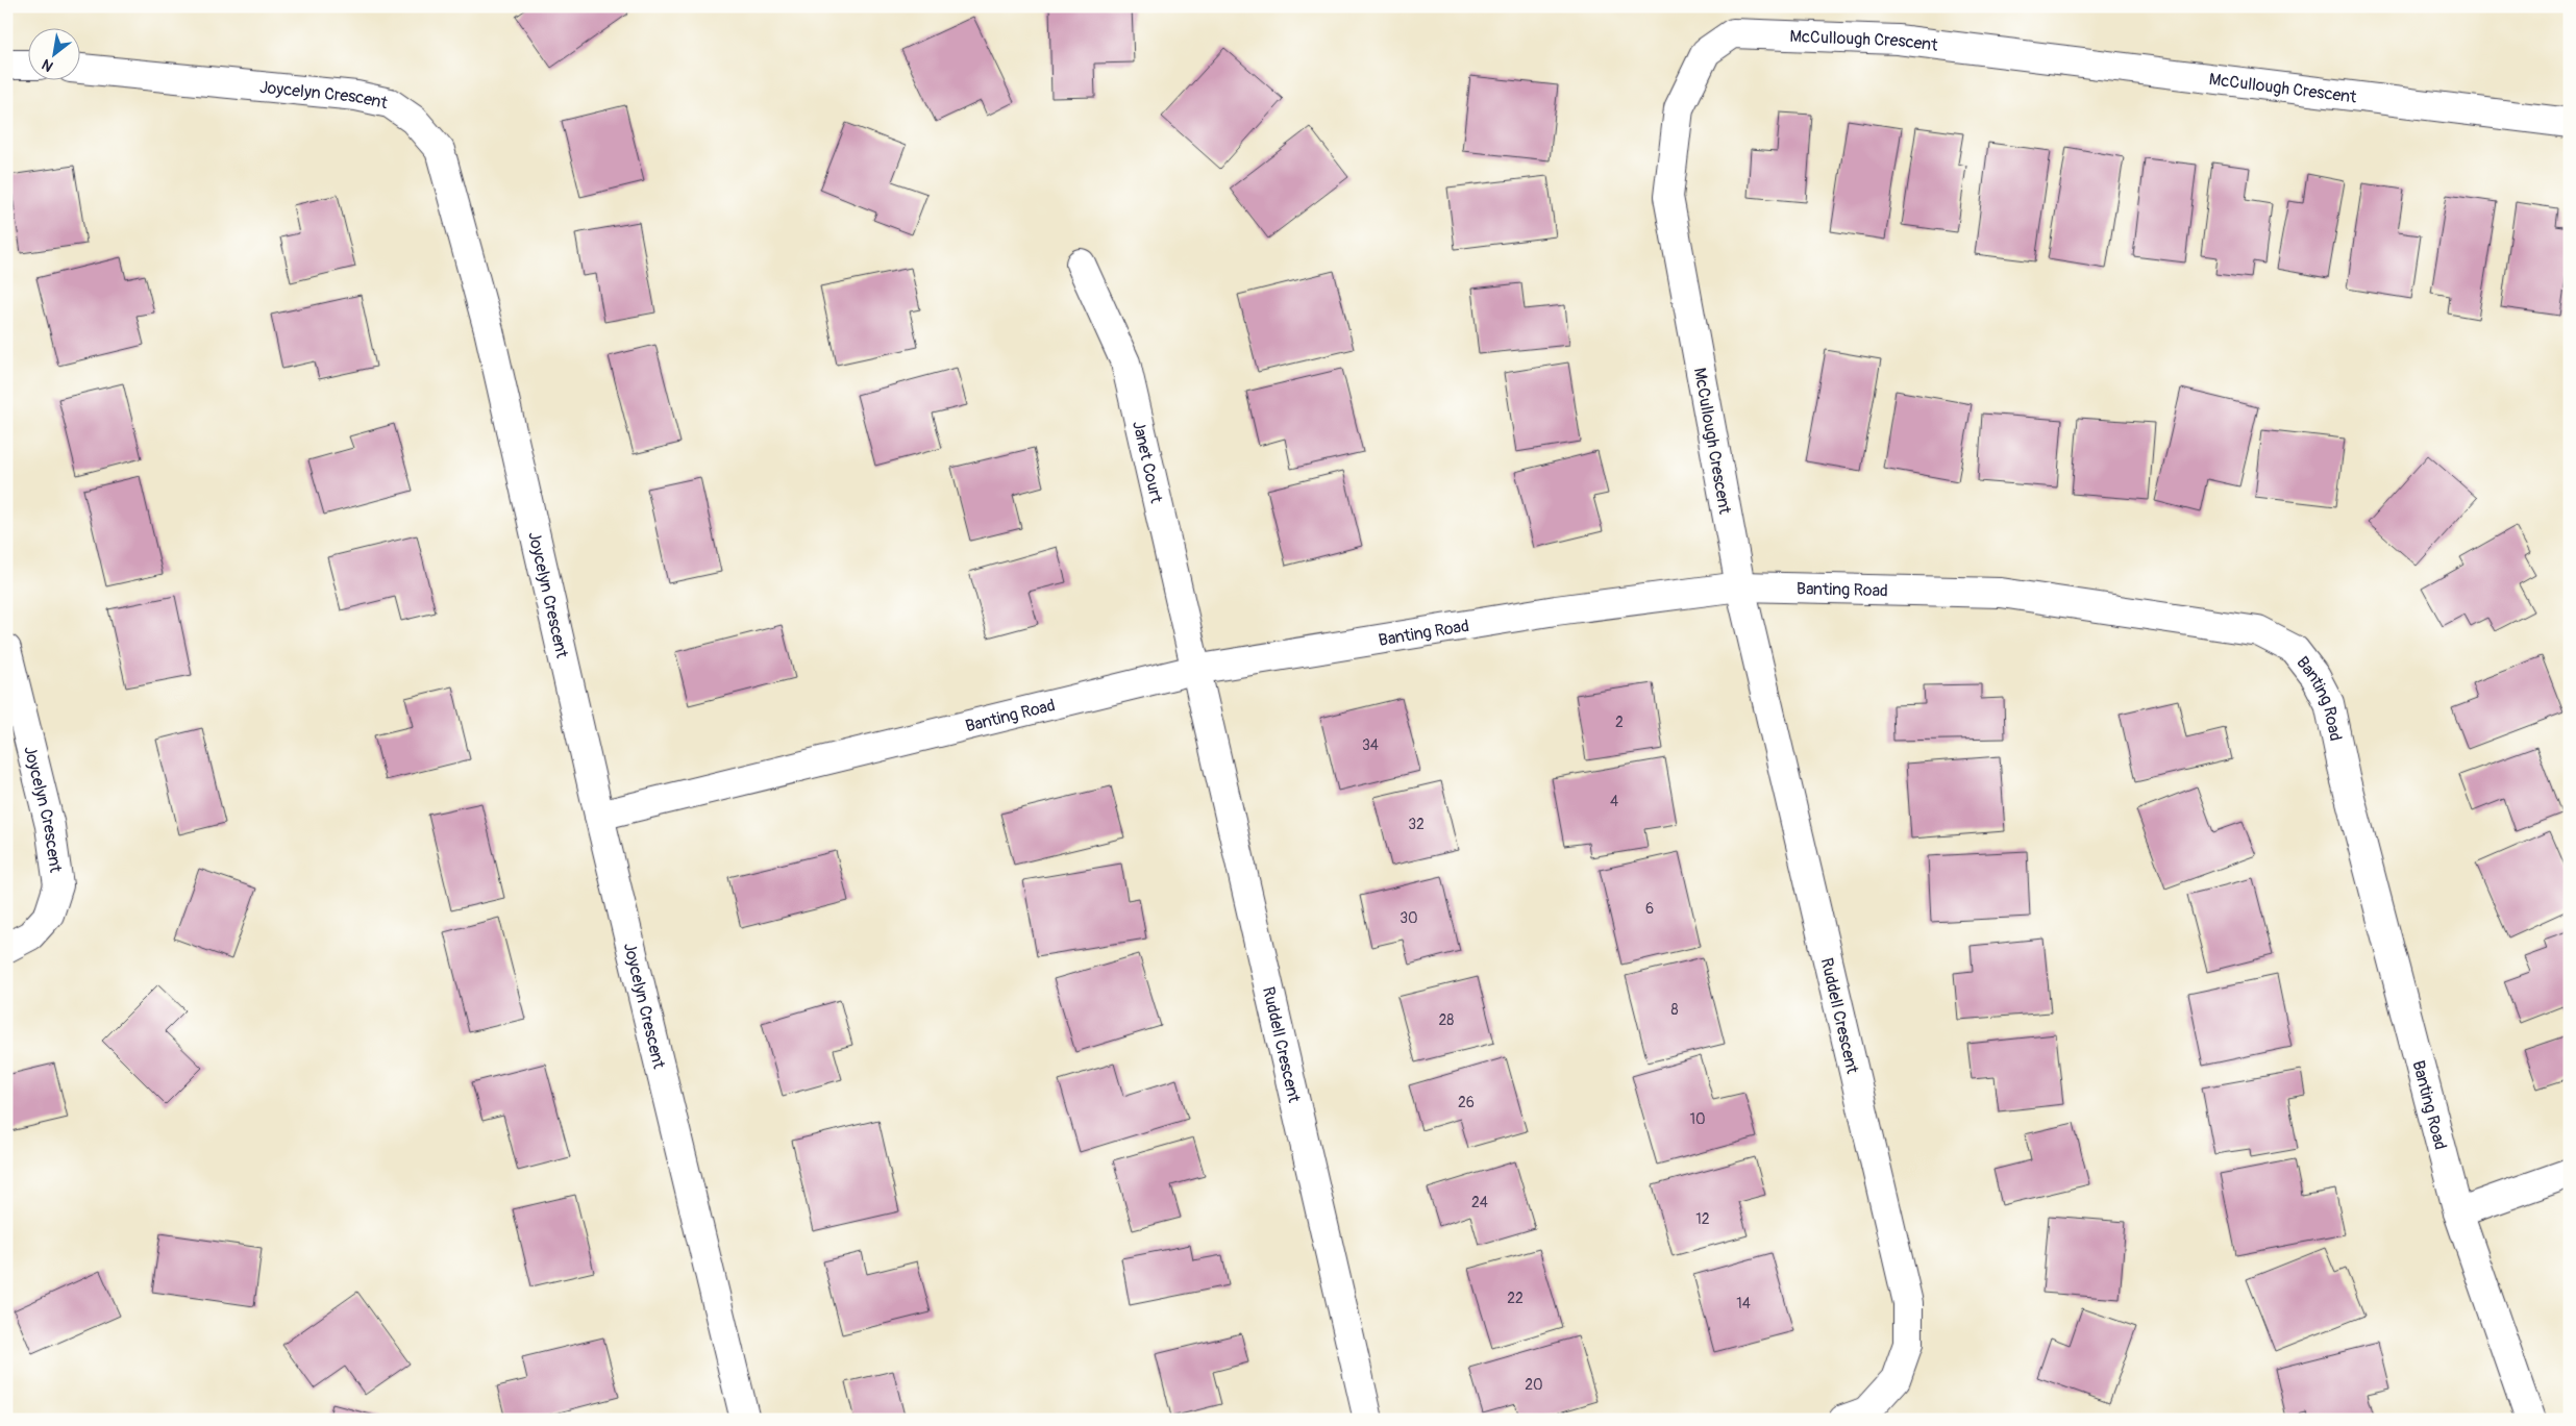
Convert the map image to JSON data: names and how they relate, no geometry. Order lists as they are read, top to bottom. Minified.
{"streets":{"street":["McCullough Crescent","Joycelyn Crescent","Janet Court","Banting Road","Ruddell Crescent"]},"crossings":[["McCullough Crescent","Banting Road"],["McCullough Crescent","Ruddell Crescent"],["Joycelyn Crescent","Banting Road"],["Janet Court","Banting Road"],["Janet Court","Ruddell Crescent"],["Banting Road","Ruddell Crescent"]],"house_numbers":["2","34","4","32","6","30","8","28","26","10","24","12","22","14","20"],"north":"bottom left"}
